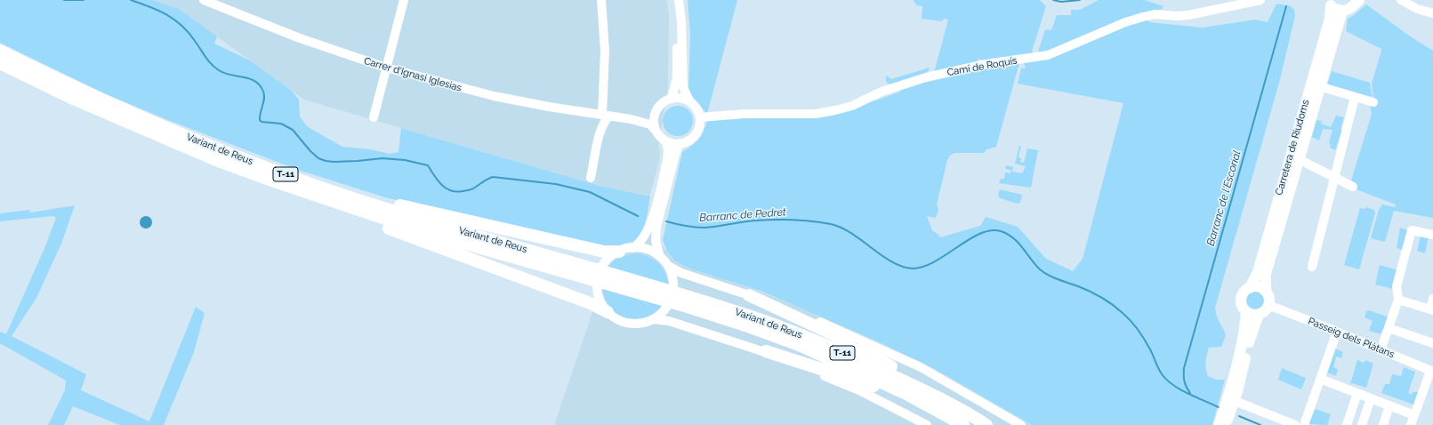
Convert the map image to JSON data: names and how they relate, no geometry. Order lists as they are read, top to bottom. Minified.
{"streets":{"highway":["Variant de Reus","T-11"],"main road":["Carretera de Riudoms"],"street":["Camí de Roquís","Carrer d'Ignasi Iglesias","Passeig dels Plàtans"]},"crossings":[["Camí de Roquís","Carrer d'Ignasi Iglesias"],["Carretera de Riudoms","Passeig dels Plàtans"]],"water":["Barranc de l'Escorial","Barranc de Pedret"]}
